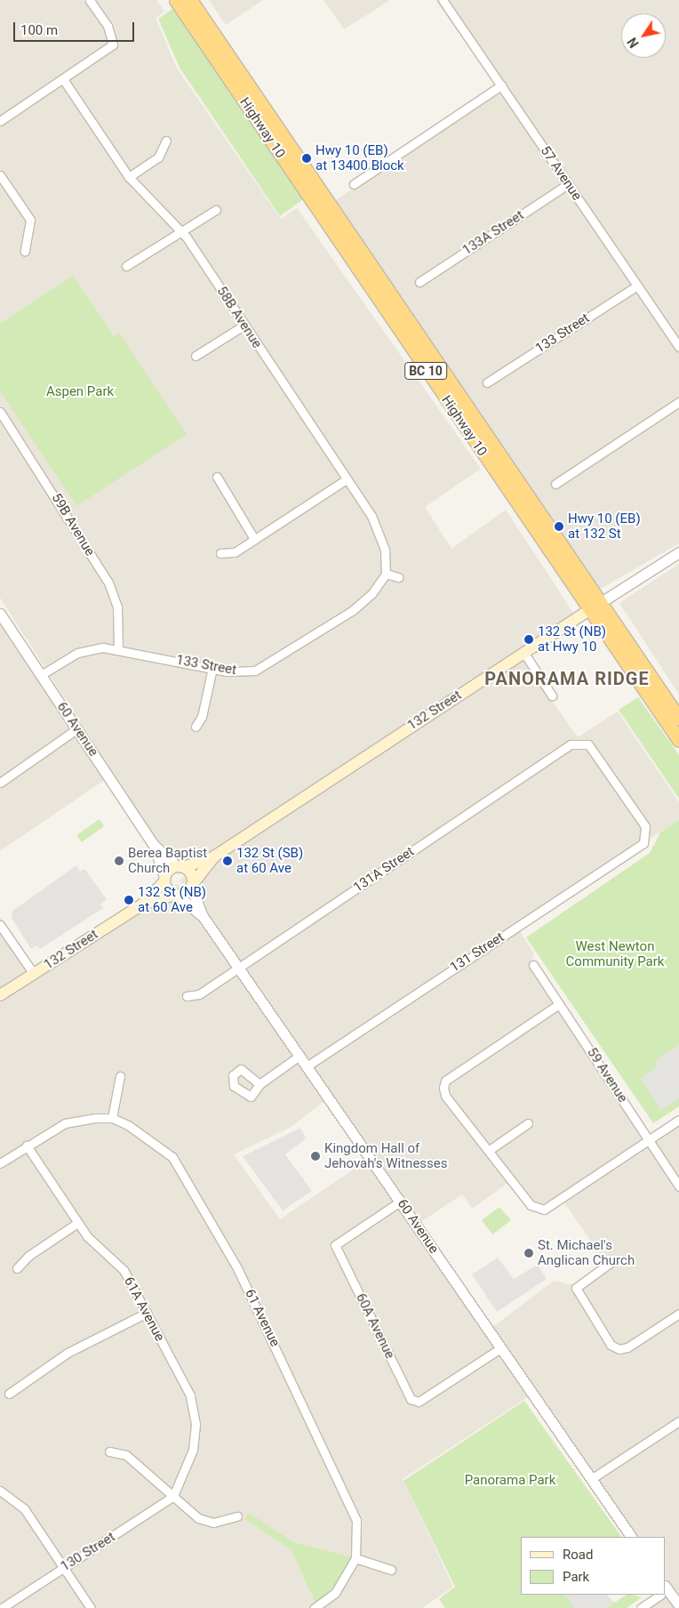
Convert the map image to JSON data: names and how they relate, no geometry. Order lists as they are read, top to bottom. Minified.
{"streets":{"highway":["Highway 10","BC 10"],"main road":["132 Street"],"street":["57 Avenue","133A Street","58B Avenue","133 Street","59B Avenue","60 Avenue","131A Street","131 Street","59 Avenue","61A Avenue","61 Avenue","60A Avenue","130 Street"]},"crossings":[["Highway 10","132 Street"],["57 Avenue","133A Street"],["57 Avenue","133 Street"],["58B Avenue","133 Street"],["133 Street","59B Avenue"],["133 Street","60 Avenue"],["132 Street","60 Avenue"],["60 Avenue","131A Street"],["60 Avenue","131 Street"],["60 Avenue","60A Avenue"],["131A Street","131 Street"],["61A Avenue","130 Street"]],"districts":["PANORAMA RIDGE"],"parks":["Aspen Park","West Newton Community Park","Panorama Park"],"places":["Hwy 10 (EB) at 13400 Block","Hwy 10 (EB) at 132 St","132 St (NB) at Hwy 10","Berea Baptist Church","132 St (SB) at 60 Ave","132 St (NB) at 60 Ave","Kingdom Hall of Jehovah's Witnesses","St. Michael's Anglican Church"],"legend":["Road","Park"],"scale_bar":"100 m","north":"bottom left"}
